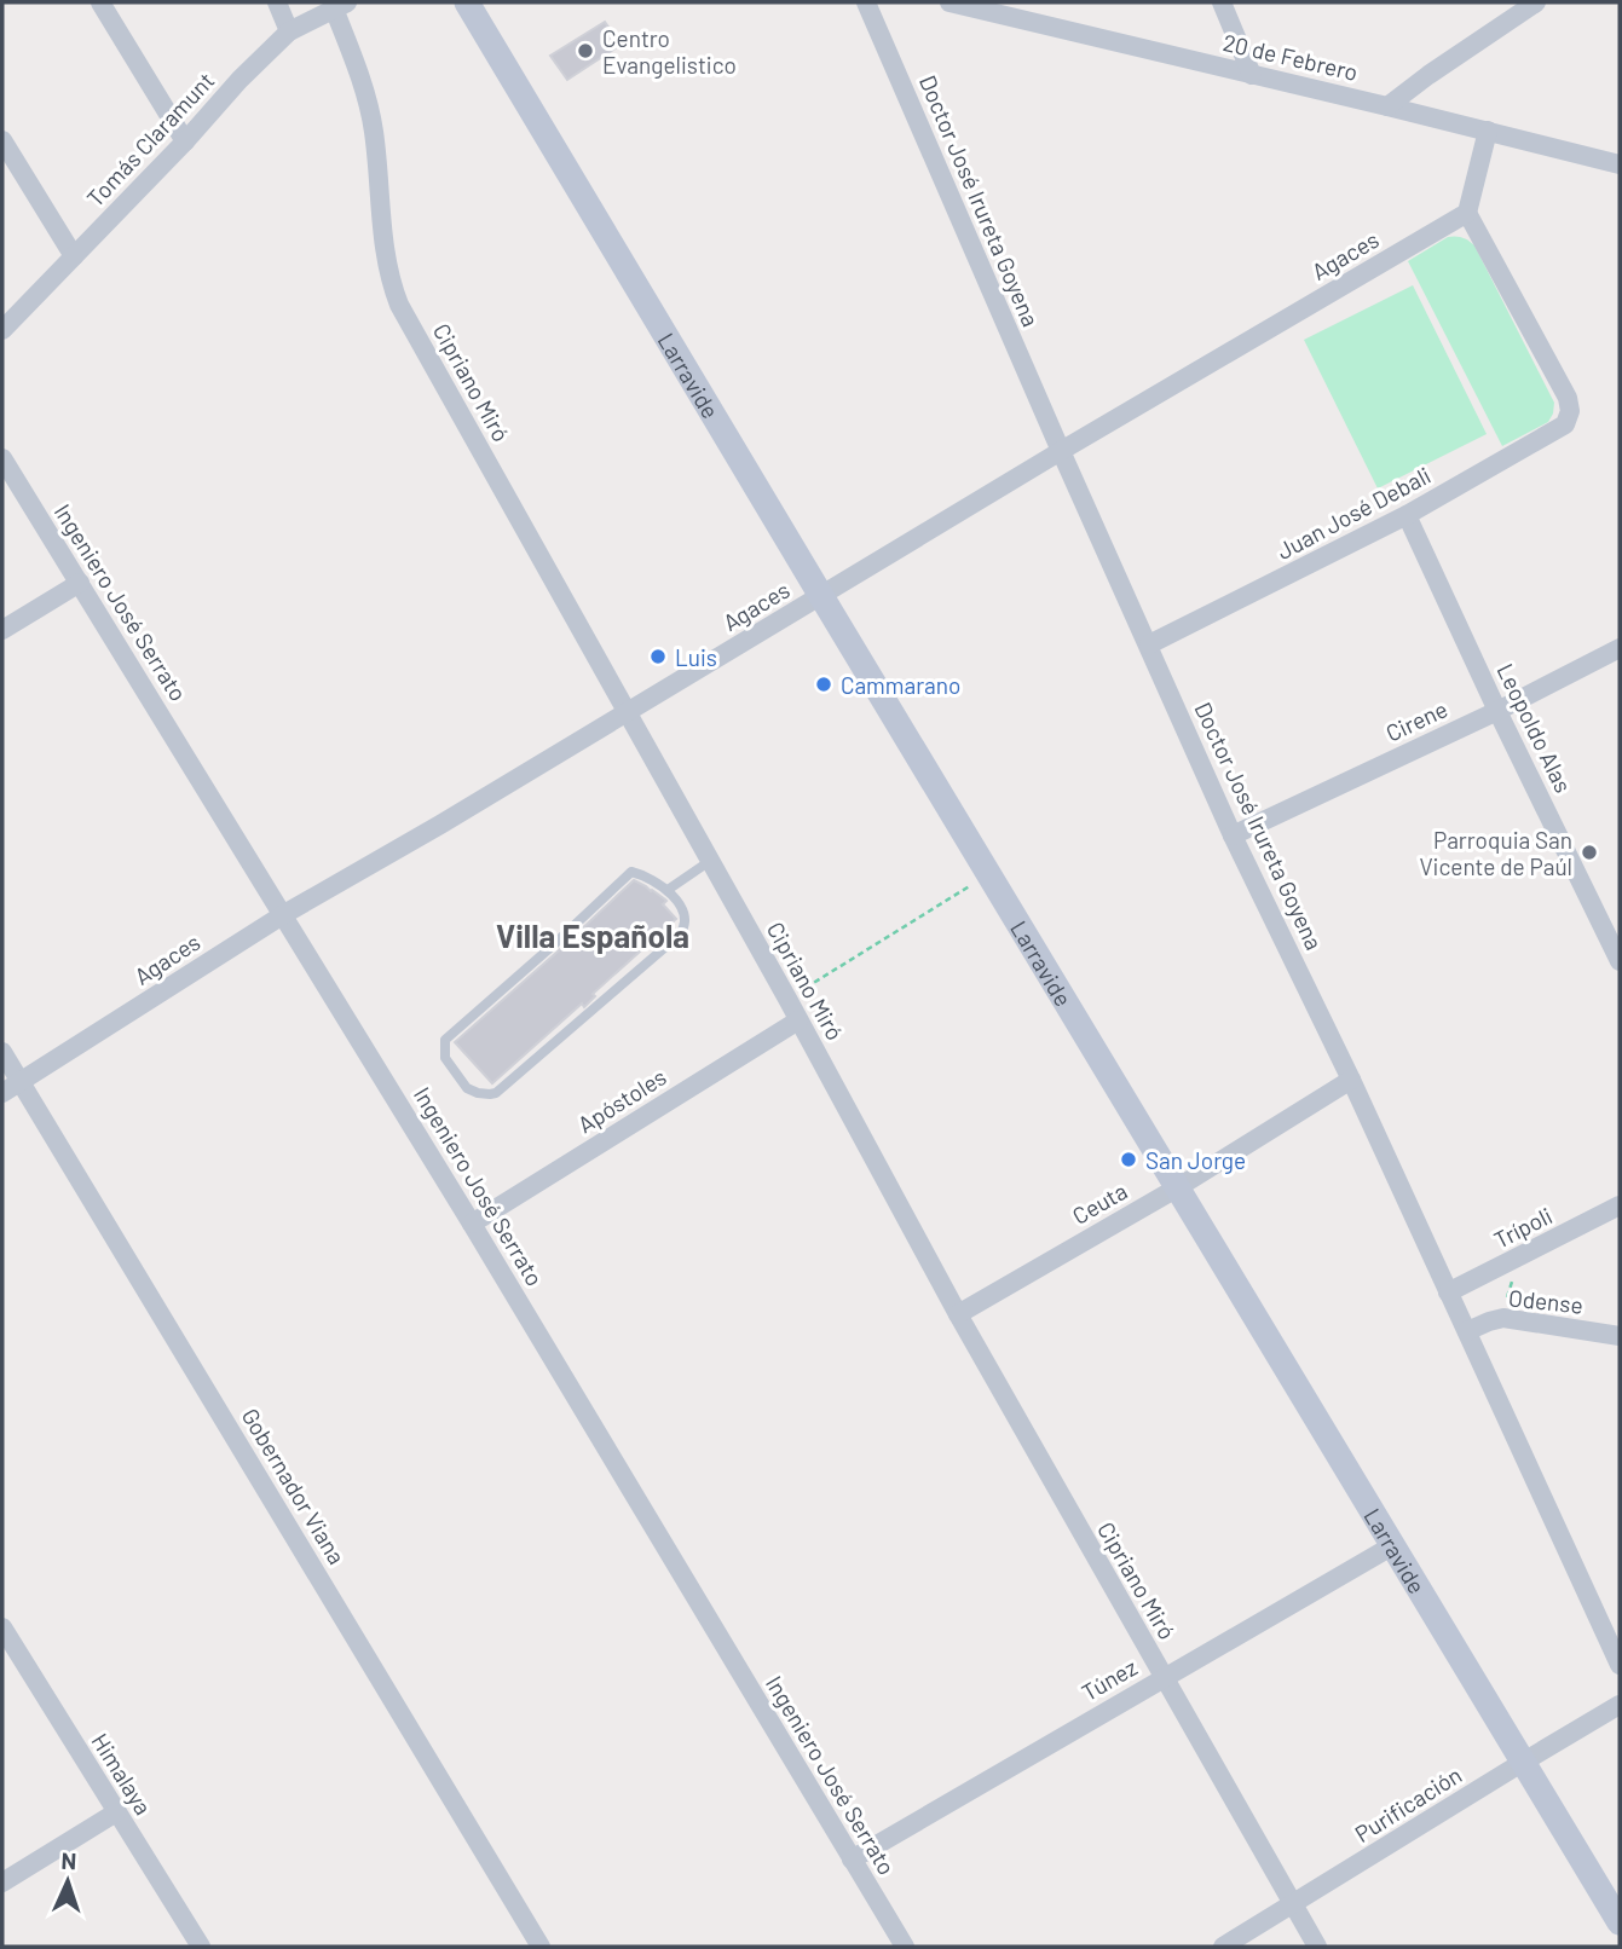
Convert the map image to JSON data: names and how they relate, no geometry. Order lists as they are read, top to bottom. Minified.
{"streets":{"street":["20 de Febrero","Tomás Claramunt","Doctor José Irureta Goyena","Agaces","Larravide","Cipriano Miró","Juan José Debali","Ingeniero José Serrato","Cirene","Leopoldo Alas","Apóstoles","Ceuta","Trípoli","Odense","Gobernador Viana","Túnez","Himalaya","Purificación"]},"crossings":[["Tomás Claramunt","Cipriano Miró"],["Doctor José Irureta Goyena","Agaces"],["Doctor José Irureta Goyena","Juan José Debali"],["Doctor José Irureta Goyena","Cirene"],["Doctor José Irureta Goyena","Ceuta"],["Doctor José Irureta Goyena","Trípoli"],["Doctor José Irureta Goyena","Odense"],["Agaces","Larravide"],["Agaces","Cipriano Miró"],["Agaces","Juan José Debali"],["Agaces","Ingeniero José Serrato"],["Agaces","Gobernador Viana"],["Larravide","Ceuta"],["Larravide","Túnez"],["Larravide","Purificación"],["Cipriano Miró","Apóstoles"],["Cipriano Miró","Ceuta"],["Cipriano Miró","Túnez"],["Cipriano Miró","Purificación"],["Juan José Debali","Leopoldo Alas"],["Ingeniero José Serrato","Apóstoles"],["Ingeniero José Serrato","Túnez"],["Cirene","Leopoldo Alas"]],"districts":["Villa Española"],"places":["Centro Evangelistico","Luis","Cammarano","Parroquia San Vicente de Paúl","San Jorge"],"north":"top"}
